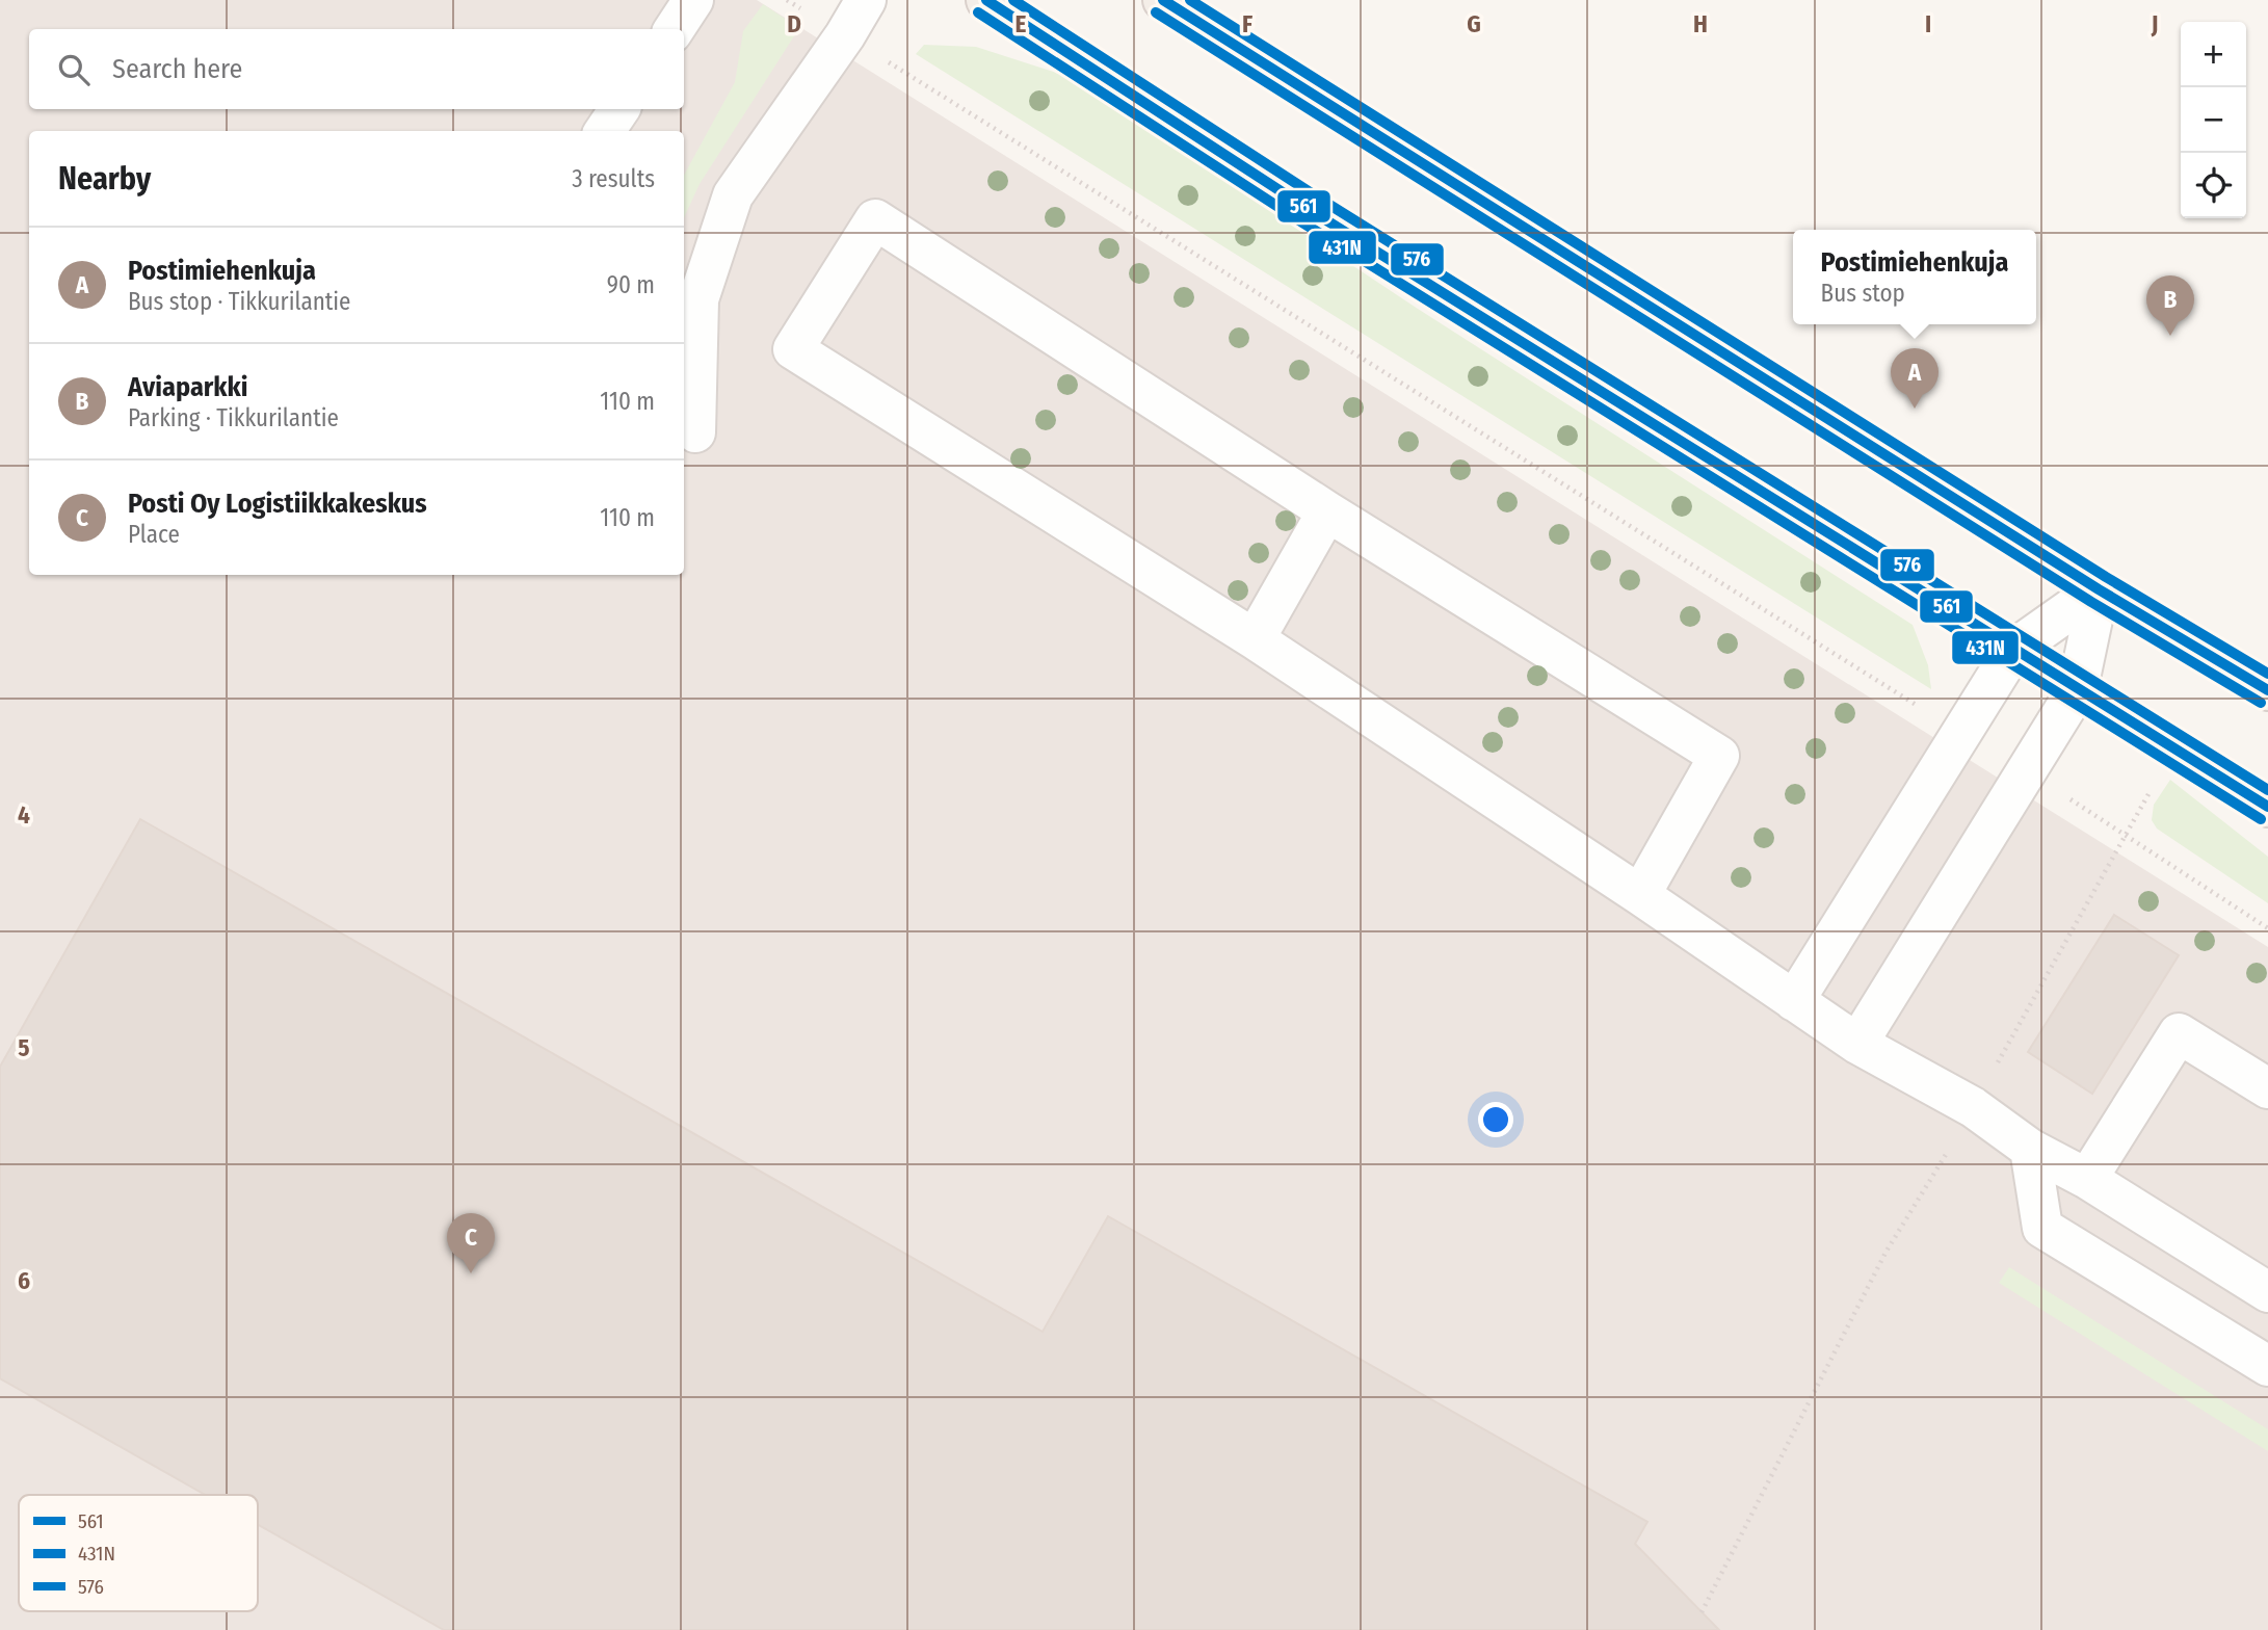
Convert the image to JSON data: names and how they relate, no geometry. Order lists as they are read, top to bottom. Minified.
{"lines":["transit line 561","transit line 576","transit line 431N"],"legend":["561","431N","576"],"page":{"map_buttons":["+","−"],"search":"Search here","heading":["Nearby","3 results"],"list":[{"mark":"A","name":"Postimiehenkuja","note":"Bus stop · Tikkurilantie","value":"90 m"},{"mark":"B","name":"Aviaparkki","note":"Parking · Tikkurilantie","value":"110 m"},{"mark":"C","name":"Posti Oy Logistiikkakeskus","note":"Place","value":"110 m"}],"popup":["Postimiehenkuja","Bus stop"],"pins":["B","A","C"]},"grid":{"columns":["D","E","F","G","H","I","J"],"rows":["4","5","6"]}}
